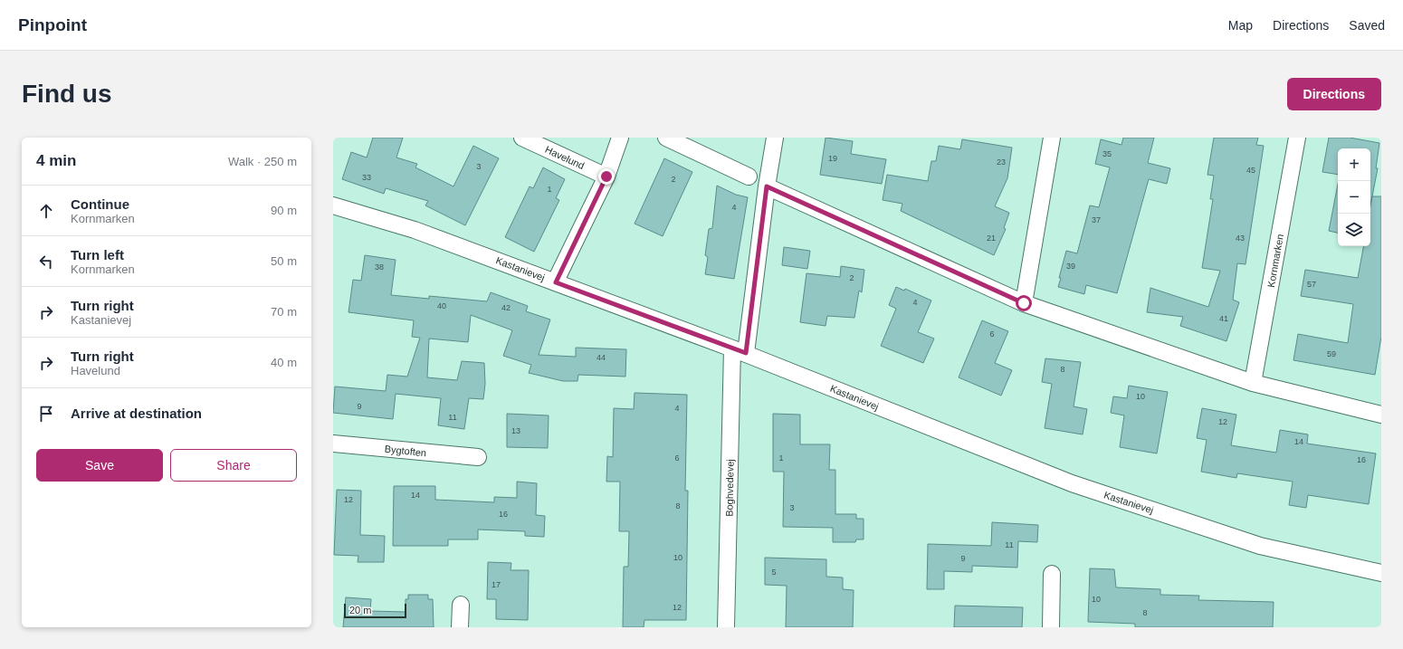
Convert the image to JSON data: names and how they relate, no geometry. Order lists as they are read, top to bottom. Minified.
{"streets":{"street":["Havelund","Kornmarken","Kastanievej","Bygtoften","Boghvedevej"]},"crossings":[["Kastanievej","Boghvedevej"]],"house_numbers":["35","19","23","3","45","33","2","1","4","37","21","43","39","38","2","57","4","40","42","41","6","59","44","8","10","9","4","11","12","13","14","6","1","16","14","12","8","3","16","11","10","9","5","17","10","12","8"],"scale_bar":"20 m","page":{"header":"Pinpoint","nav":["Map","Directions","Saved"],"buttons":["Directions",["Save","Share"]],"title":"Find us","heading":["4 min","Walk · 250 m"],"map_buttons":["+","−"],"list":[["Continue","Kornmarken","90 m"],["Turn left","Kornmarken","50 m"],["Turn right","Kastanievej","70 m"],["Turn right","Havelund","40 m"],"Arrive at destination"],"scale":"20 m"}}
